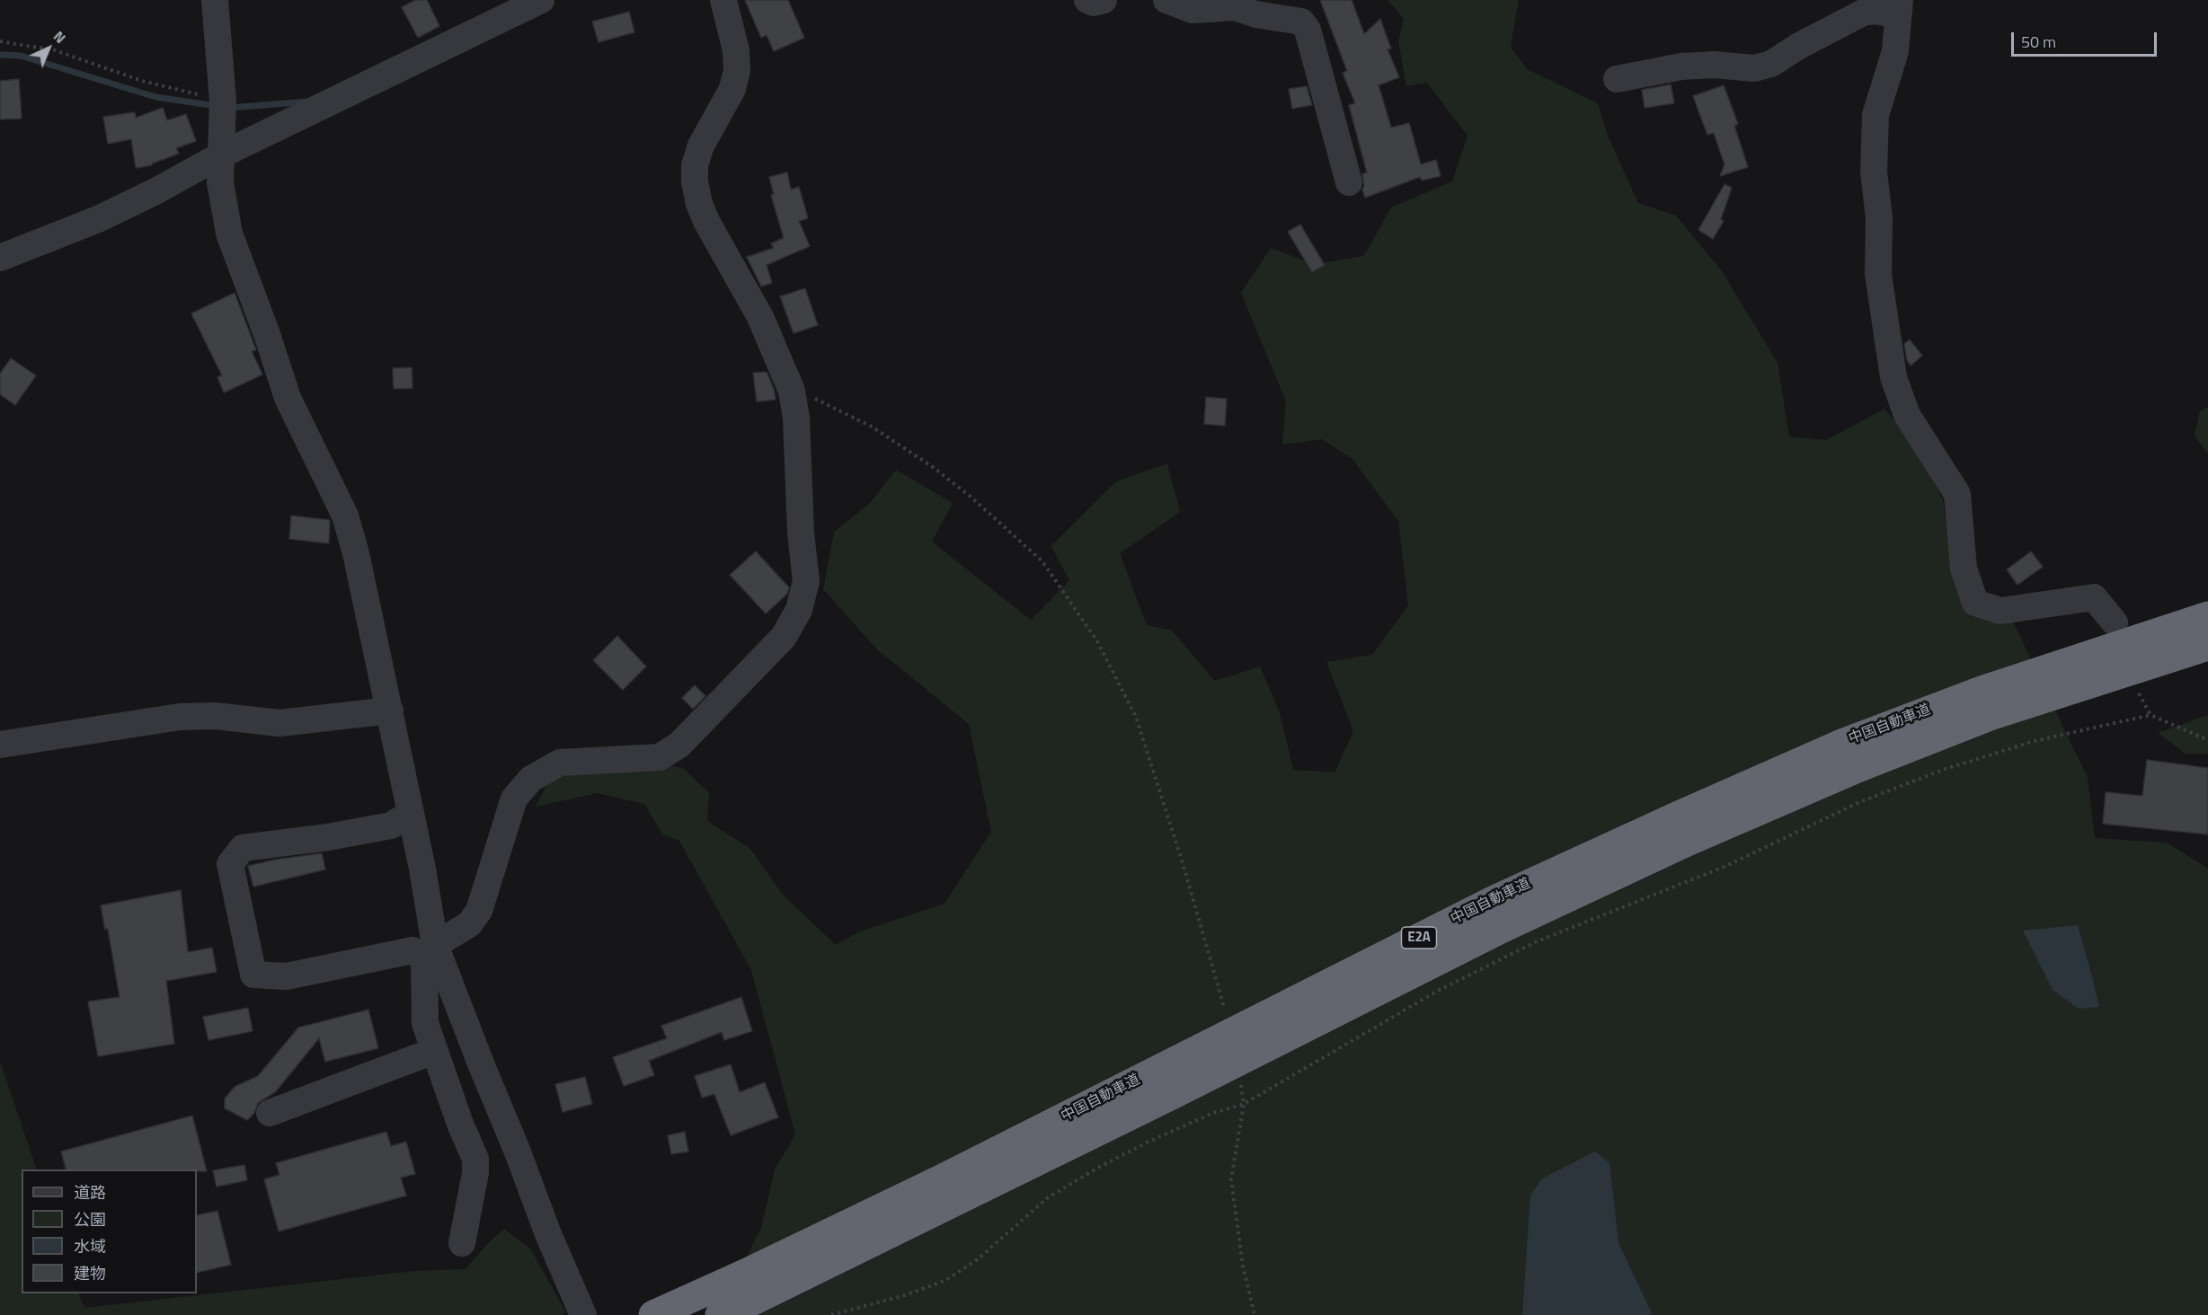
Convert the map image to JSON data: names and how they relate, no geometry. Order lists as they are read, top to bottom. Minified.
{"streets":{"highway":["中国自動車道","E2A"]},"legend":["道路","公園","水域","建物"],"scale_bar":"50 m","north":"top right"}
